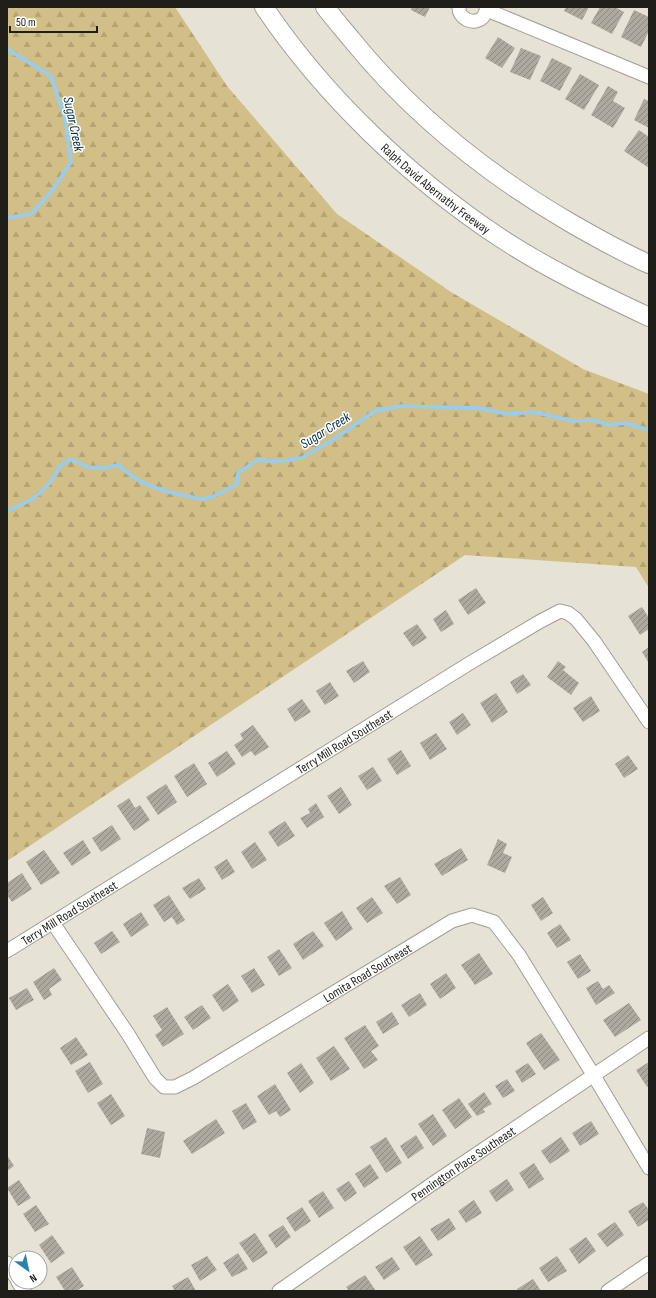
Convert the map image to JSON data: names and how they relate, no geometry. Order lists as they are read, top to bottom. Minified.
{"streets":{"highway":["Ralph David Abernathy Freeway"],"street":["Terry Mill Road Southeast","Lomita Road Southeast","Pennington Place Southeast"]},"crossings":[["Terry Mill Road Southeast","Lomita Road Southeast"],["Lomita Road Southeast","Pennington Place Southeast"]],"water":["Sugar Creek"],"scale_bar":"50 m","north":"bottom right"}
